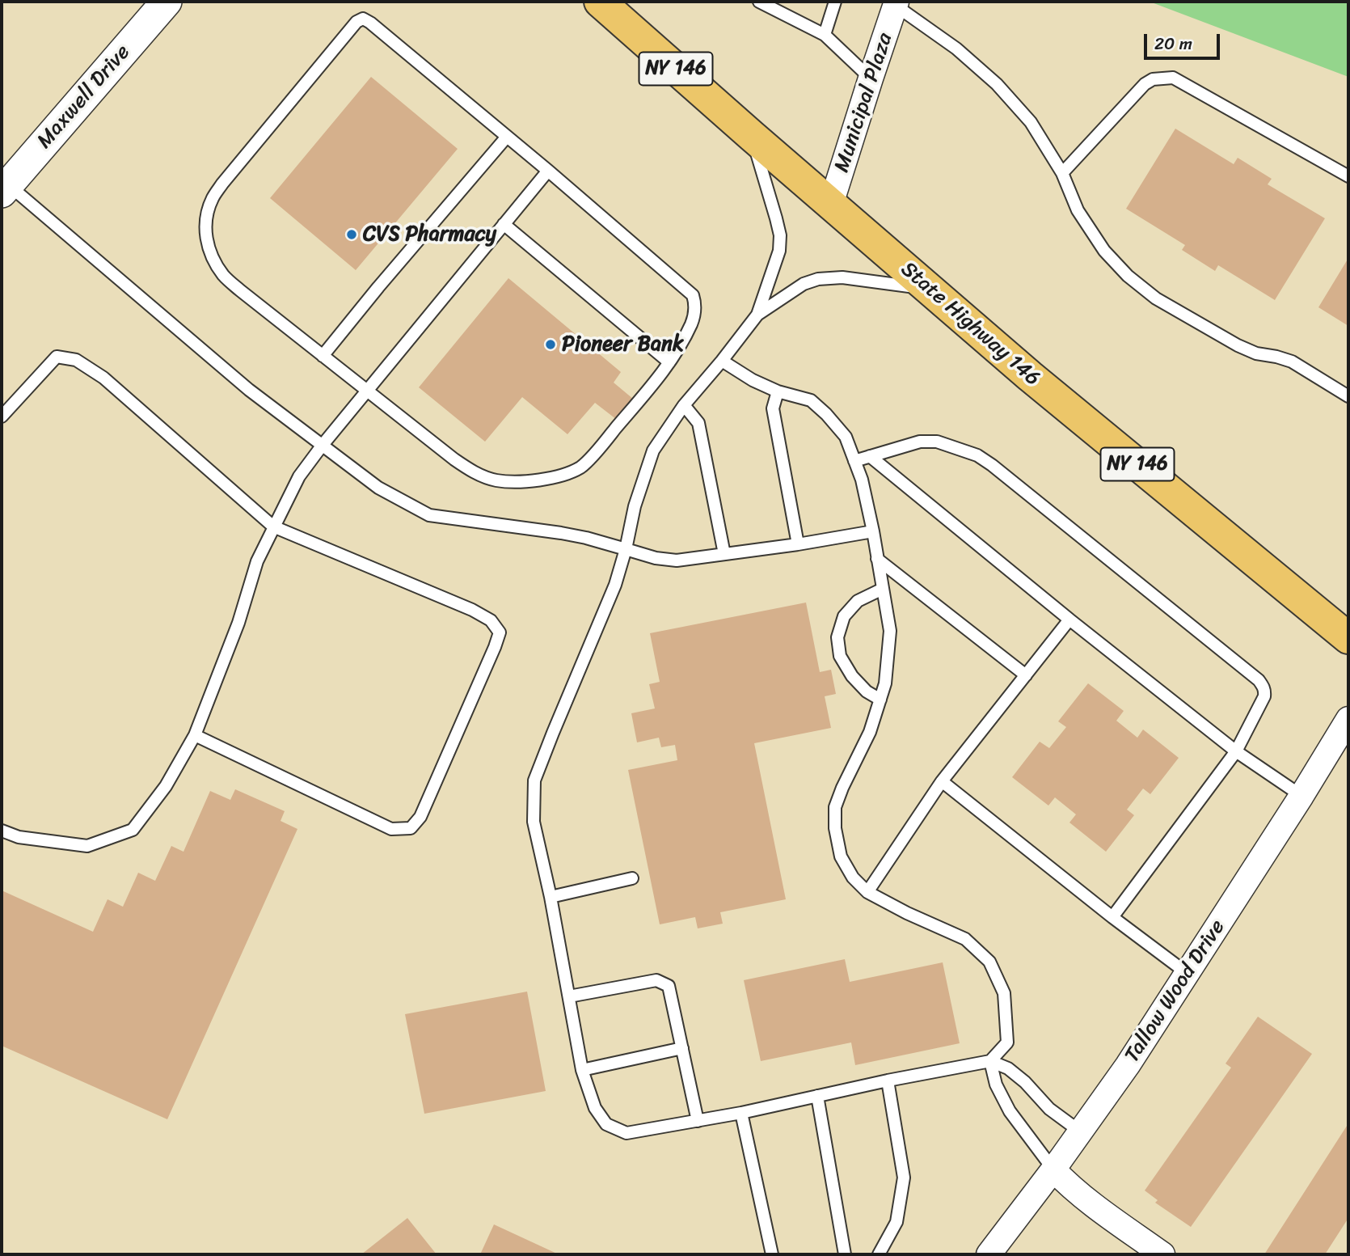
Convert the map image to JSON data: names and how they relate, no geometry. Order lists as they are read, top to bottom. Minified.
{"streets":{"main road":["NY 146","State Highway 146"],"street":["Maxwell Drive","Municipal Plaza","Tallow Wood Drive"]},"crossings":[["Municipal Plaza","State Highway 146"]],"places":["CVS Pharmacy","Pioneer Bank"],"scale_bar":"20 m"}
